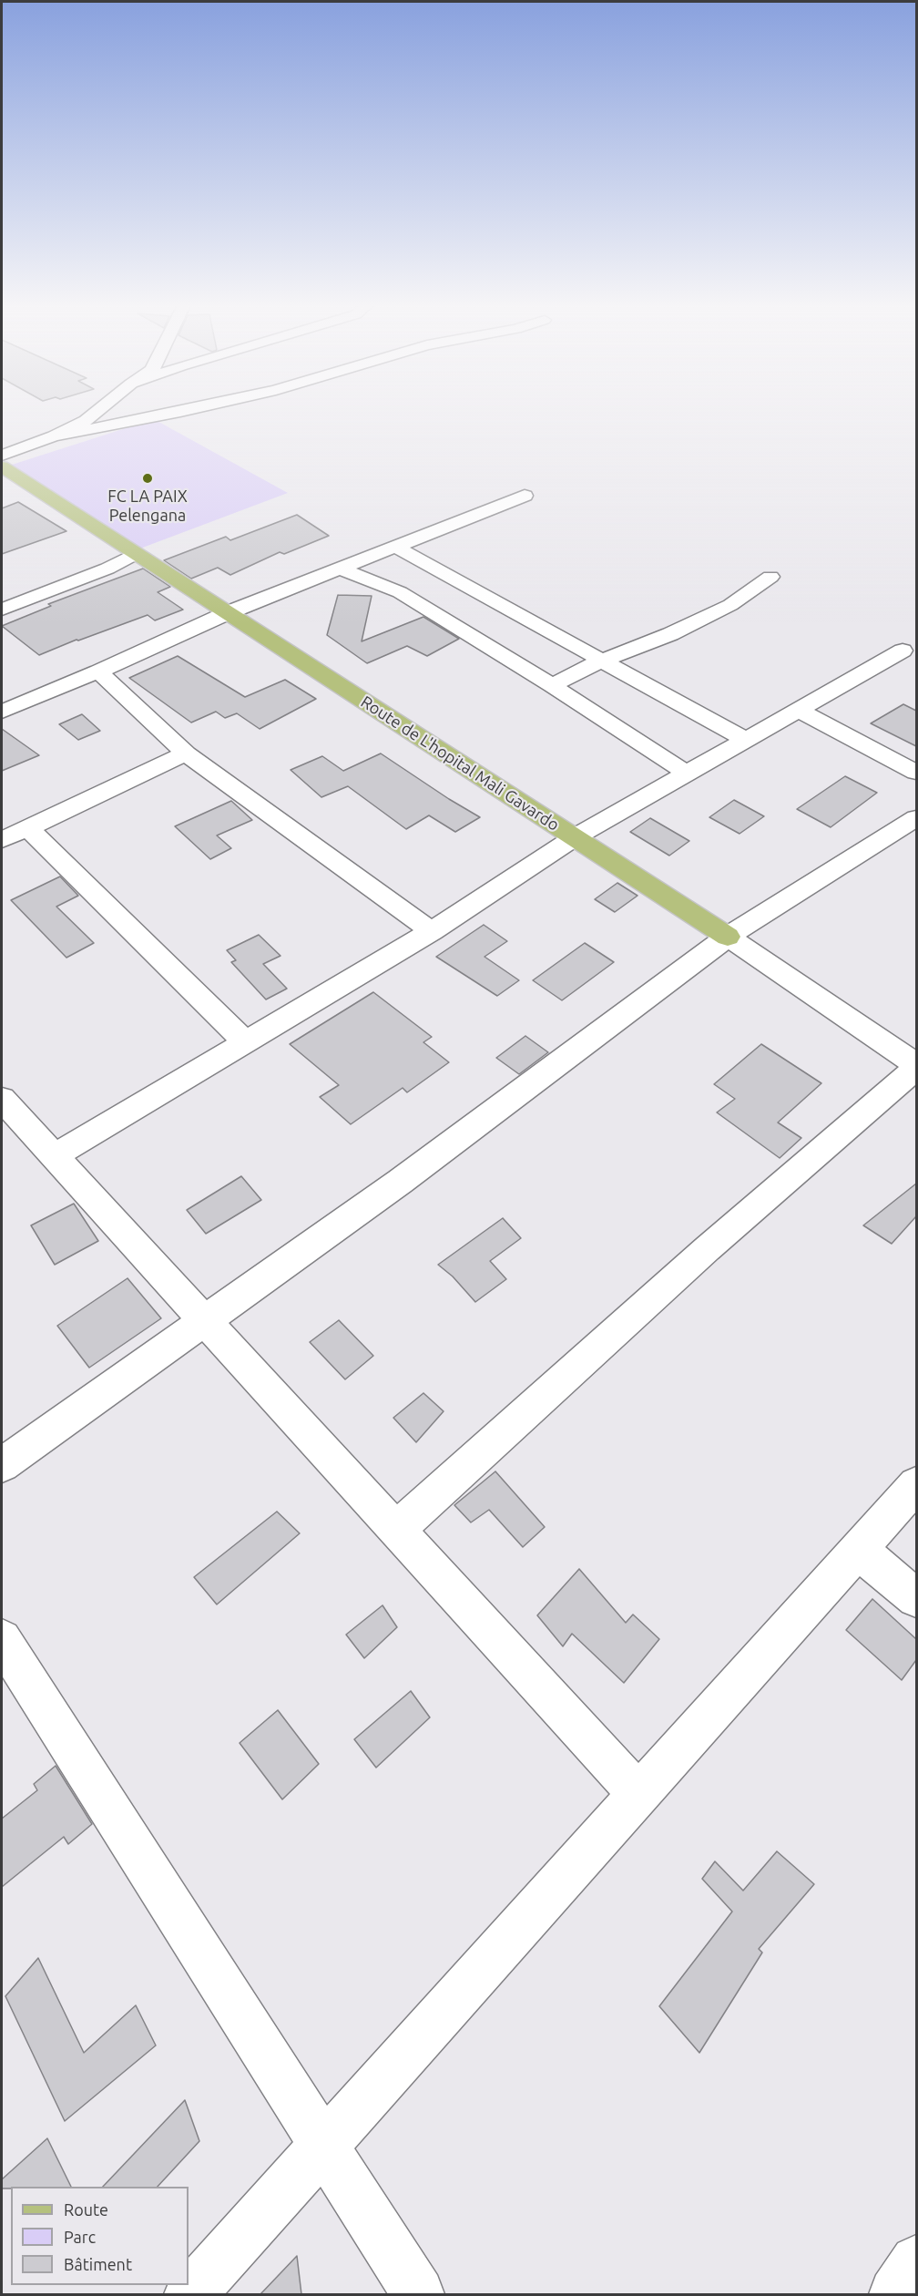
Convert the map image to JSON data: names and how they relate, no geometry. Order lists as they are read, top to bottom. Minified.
{"streets":{"main road":["Route de L'hopital Mali Gavardo"]},"places":["FC LA PAIX Pelengana"],"legend":["Route","Parc","Bâtiment"]}
